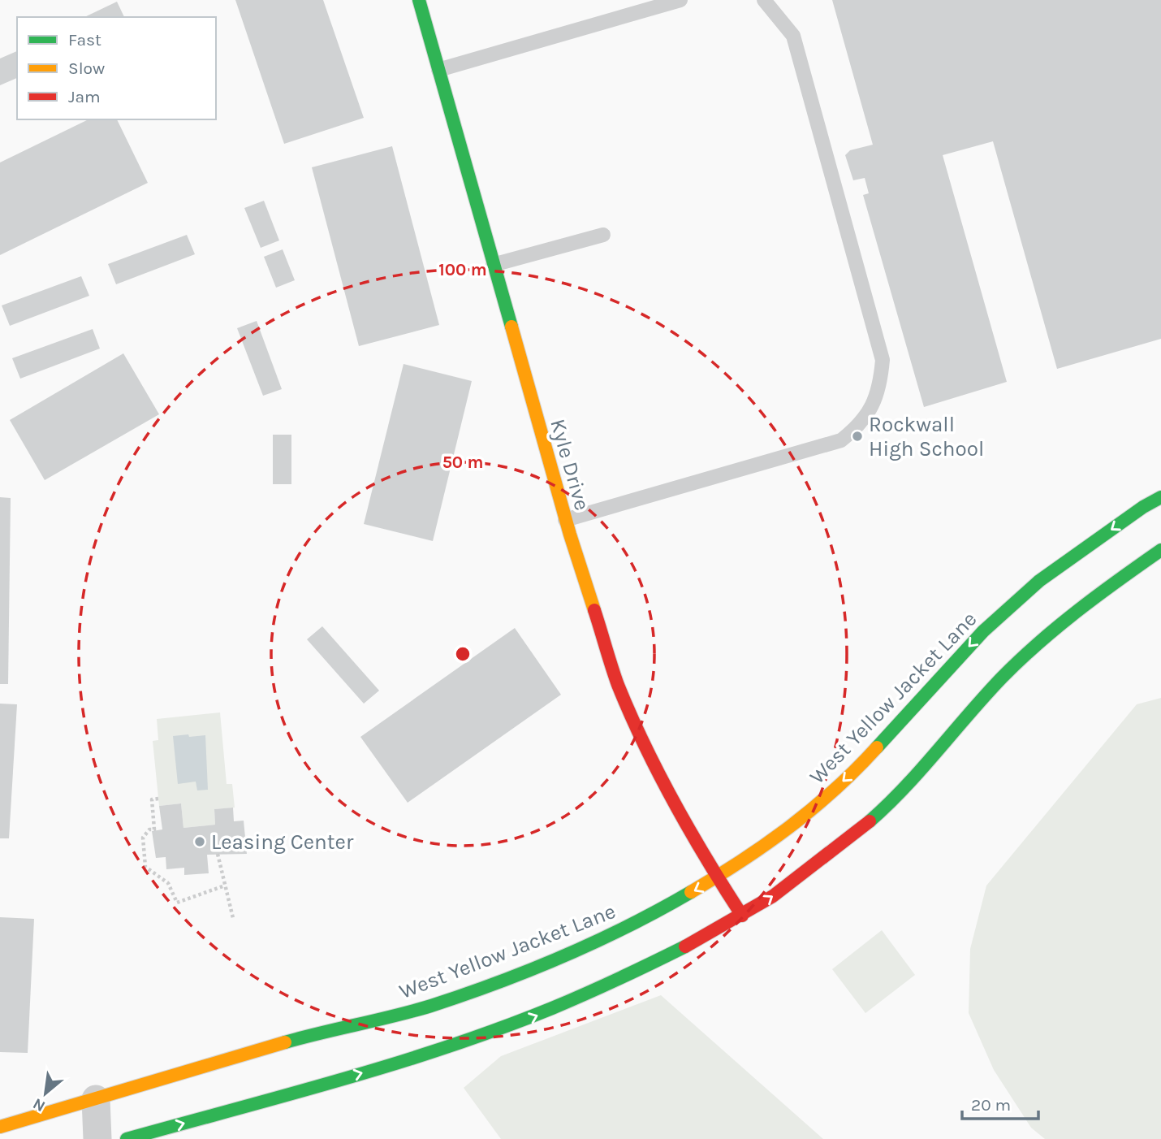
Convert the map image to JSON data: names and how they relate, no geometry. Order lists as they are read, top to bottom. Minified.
{"streets":{"street":["Kyle Drive","West Yellow Jacket Lane"]},"crossings":[["Kyle Drive","West Yellow Jacket Lane"]],"places":["Rockwall High School","Leasing Center"],"legend":["Fast","Slow","Jam"],"scale_bar":"20 m","north":"bottom left","rings":["100 m","50 m"]}
